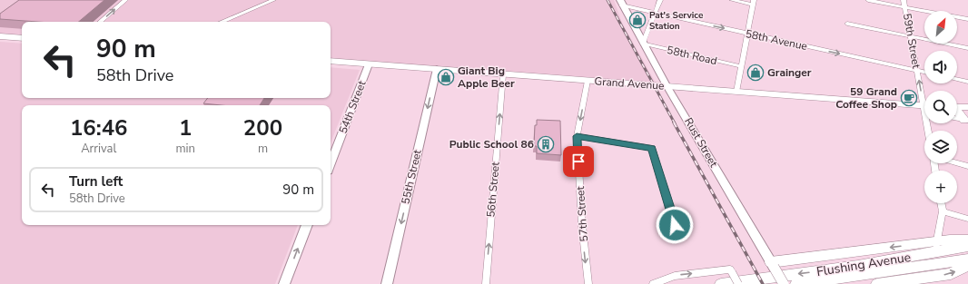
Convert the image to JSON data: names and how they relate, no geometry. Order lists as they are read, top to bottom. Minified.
{"streets":{"main road":["Grand Avenue","54th Street","Rust Street","55th Street","Flushing Avenue"],"street":["58th Avenue","59th Street","58th Road","56th Street","57th Street"]},"crossings":[["58th Avenue","59th Street"],["58th Avenue","Rust Street"],["58th Road","Rust Street"],["Grand Avenue","54th Street"],["Grand Avenue","Rust Street"],["Grand Avenue","55th Street"],["Grand Avenue","56th Street"],["Grand Avenue","57th Street"]],"one_way":["55th Street","56th Street","57th Street"],"places":{"shop":["Pat's Service Station","Grainger","Giant Big Apple Beer"],"cafe":["59 Grand Coffee Shop"],"building":["Public School 86"]},"north":"top right","page":{"map_buttons":"+","turn":["90 m","58th Drive"],"eta":["16:46","Arrival","1","min","200","m"],"list":[{"name":"Turn left","note":"58th Drive","value":"90 m"}]}}
